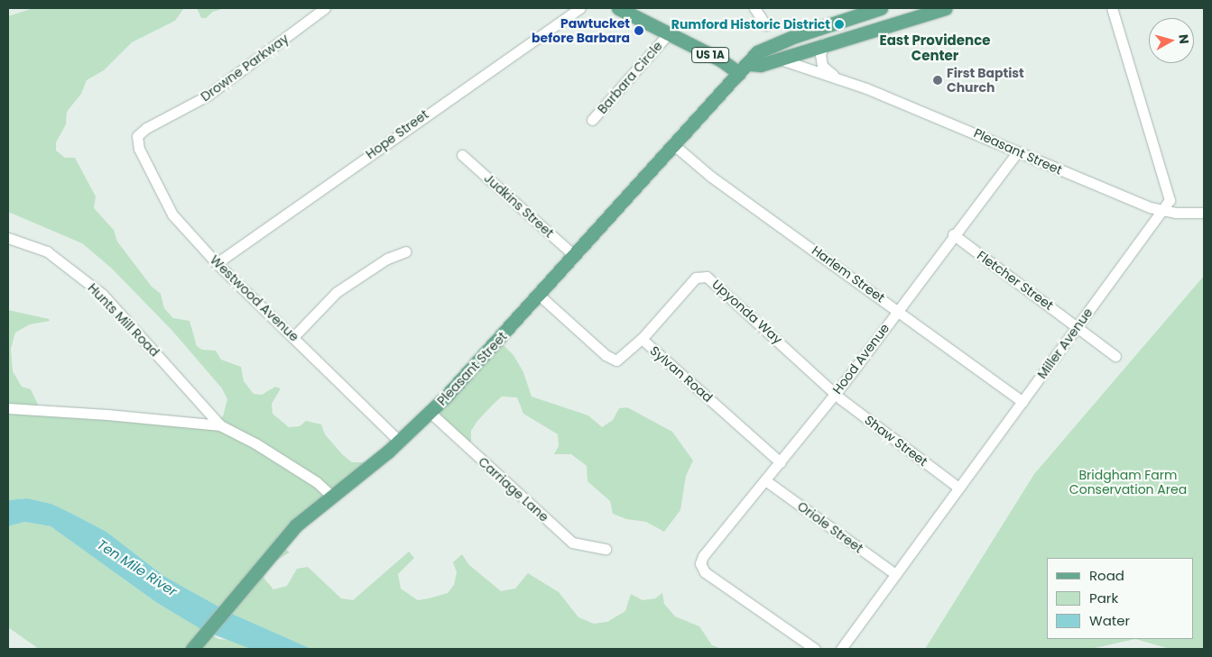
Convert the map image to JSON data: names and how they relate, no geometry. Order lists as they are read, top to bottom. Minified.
{"streets":{"main road":["US 1A","Pleasant Street"],"street":["Drowne Parkway","Barbara Circle","Hope Street","Judkins Street","Harlem Street","Fletcher Street","Westwood Avenue","Upyonda Way","Hunts Mill Road","Miller Avenue","Hood Avenue","Sylvan Road","Shaw Street","Carriage Lane","Oriole Street"]},"crossings":[["US 1A","Barbara Circle"],["US 1A","Pleasant Street"],["Drowne Parkway","Westwood Avenue"],["Hope Street","Westwood Avenue"],["Pleasant Street","Judkins Street"],["Pleasant Street","Harlem Street"],["Pleasant Street","Westwood Avenue"],["Pleasant Street","Hunts Mill Road"],["Pleasant Street","Miller Avenue"],["Pleasant Street","Hood Avenue"],["Pleasant Street","Sylvan Road"],["Pleasant Street","Carriage Lane"],["Harlem Street","Miller Avenue"],["Harlem Street","Hood Avenue"],["Fletcher Street","Miller Avenue"],["Fletcher Street","Hood Avenue"],["Upyonda Way","Hood Avenue"],["Upyonda Way","Sylvan Road"],["Upyonda Way","Shaw Street"],["Miller Avenue","Shaw Street"],["Miller Avenue","Oriole Street"],["Hood Avenue","Sylvan Road"],["Hood Avenue","Shaw Street"],["Hood Avenue","Oriole Street"]],"districts":["East Providence Center"],"water":["Ten Mile River"],"parks":["Bridgham Farm Conservation Area"],"places":["Rumford Historic District","Pawtucket before Barbara","First Baptist Church"],"legend":["Road","Park","Water"],"north":"right"}
